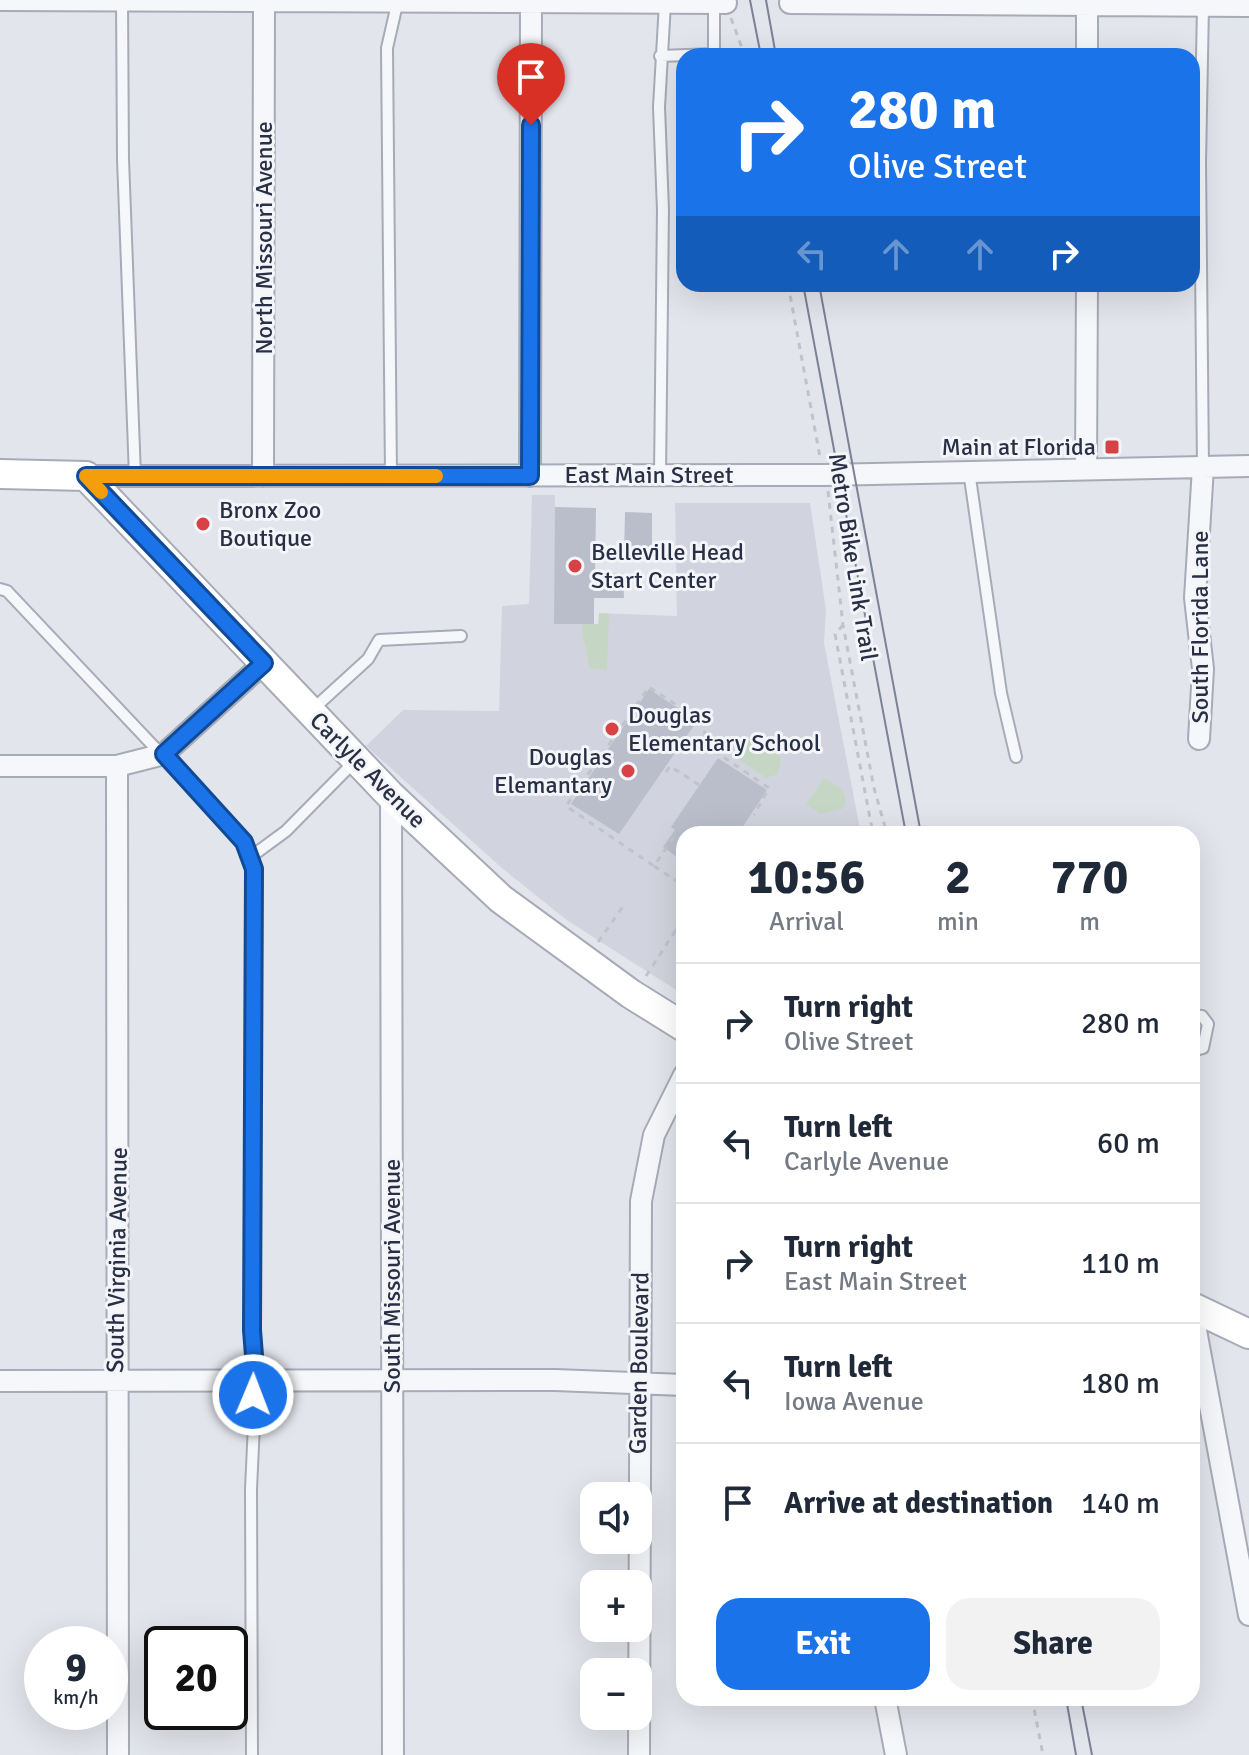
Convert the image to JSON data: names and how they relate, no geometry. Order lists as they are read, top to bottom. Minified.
{"streets":{"main road":["East Main Street","Carlyle Avenue"],"street":["North Missouri Avenue","South Florida Lane","South Virginia Avenue","South Missouri Avenue","Garden Boulevard"],"path":["Metro Bike Link Trail"]},"crossings":[["North Missouri Avenue","East Main Street"],["East Main Street","Metro Bike Link Trail"],["East Main Street","South Florida Lane"],["East Main Street","Carlyle Avenue"],["Carlyle Avenue","South Missouri Avenue"]],"places":{"transit":["Main at Florida"],"other":["Bronx Zoo Boutique","Belleville Head Start Center","Douglas Elementary School","Douglas Elemantary"]},"page":{"turn":["280 m","Olive Street"],"eta":["10:56","Arrival","2","min","770","m"],"list":[{"name":"Turn right","note":"Olive Street","value":"280 m"},{"name":"Turn left","note":"Carlyle Avenue","value":"60 m"},{"name":"Turn right","note":"East Main Street","value":"110 m"},{"name":"Turn left","note":"Iowa Avenue","value":"180 m"},{"name":"Arrive at destination","value":"140 m"}],"map_buttons":["+","−"],"buttons":["Exit","Share"],"speed":"9 km/h","limit":"20"}}
